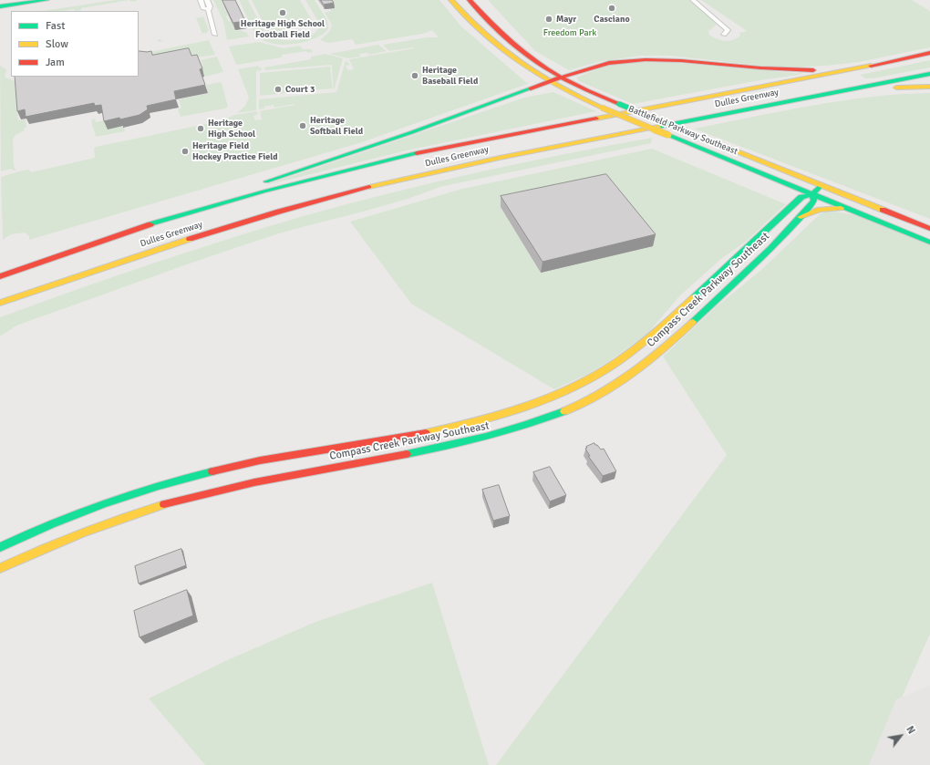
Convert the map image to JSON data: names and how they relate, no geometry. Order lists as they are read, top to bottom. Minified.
{"streets":{"main road":["Dulles Greenway","Battlefield Parkway Southeast","Compass Creek Parkway Southeast"]},"crossings":[["Battlefield Parkway Southeast","Compass Creek Parkway Southeast"]],"parks":["Freedom Park"],"places":["Casciano","Heritage High School Football Field","Mayr","Heritage Baseball Field","Court 3","Heritage Softball Field","Heritage High School","Heritage Field Hockey Practice Field"],"legend":["Fast","Slow","Jam"],"north":"top right"}
